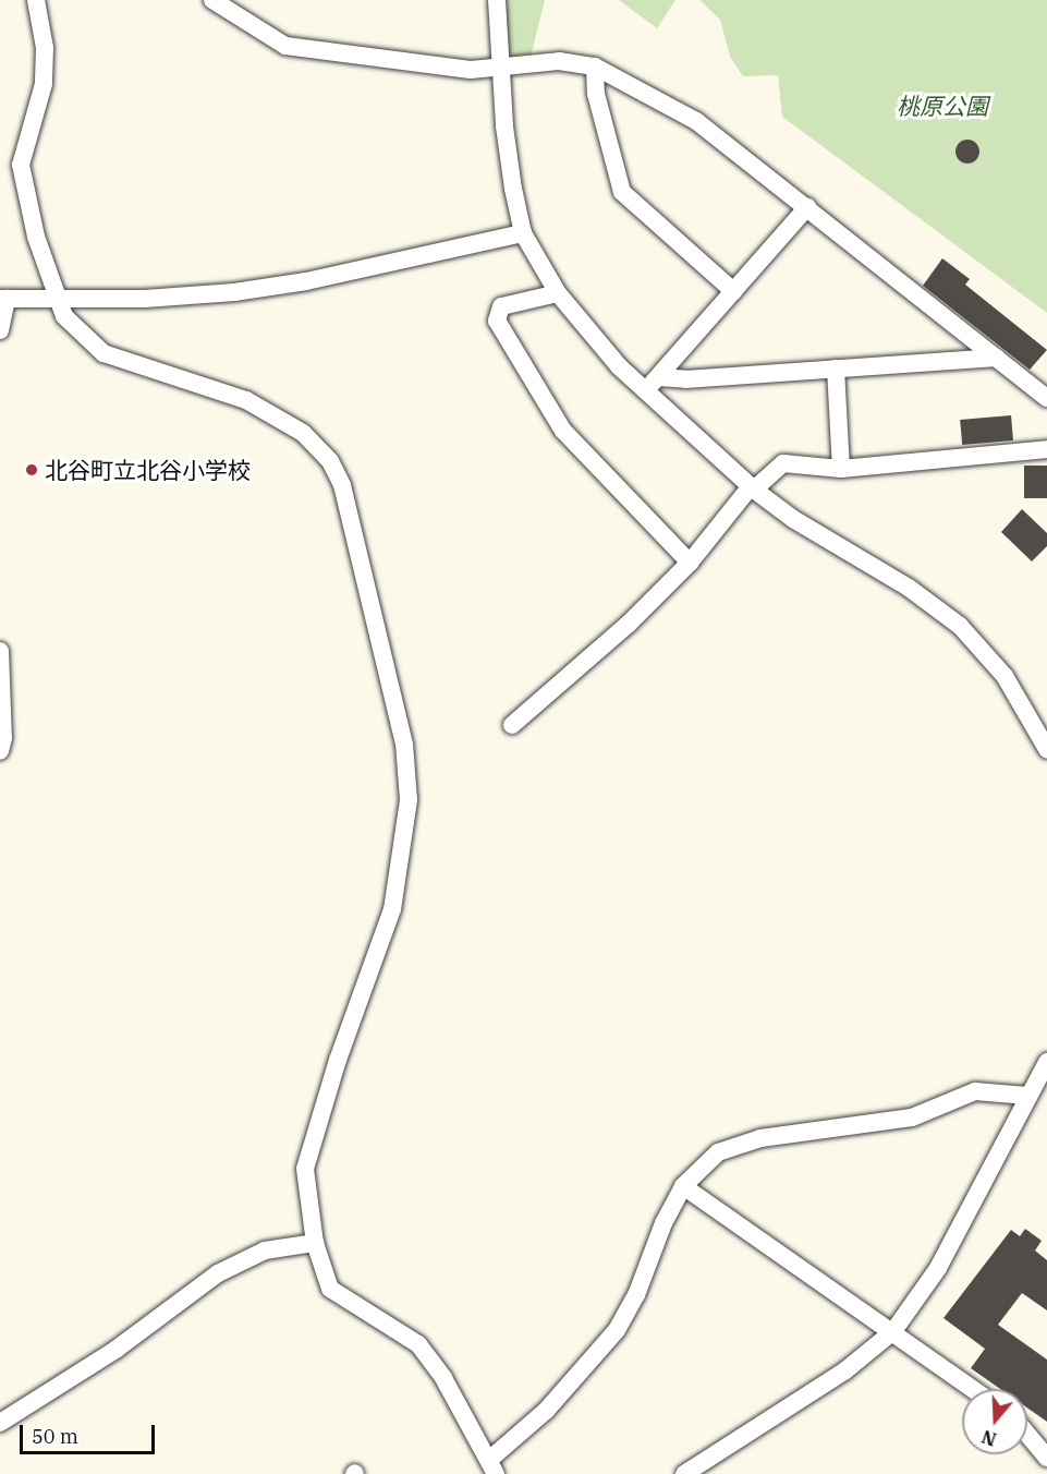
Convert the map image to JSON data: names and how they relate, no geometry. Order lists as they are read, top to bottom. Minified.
{"parks":["桃原公園"],"places":["北谷町立北谷小学校"],"scale_bar":"50 m","north":"bottom"}
